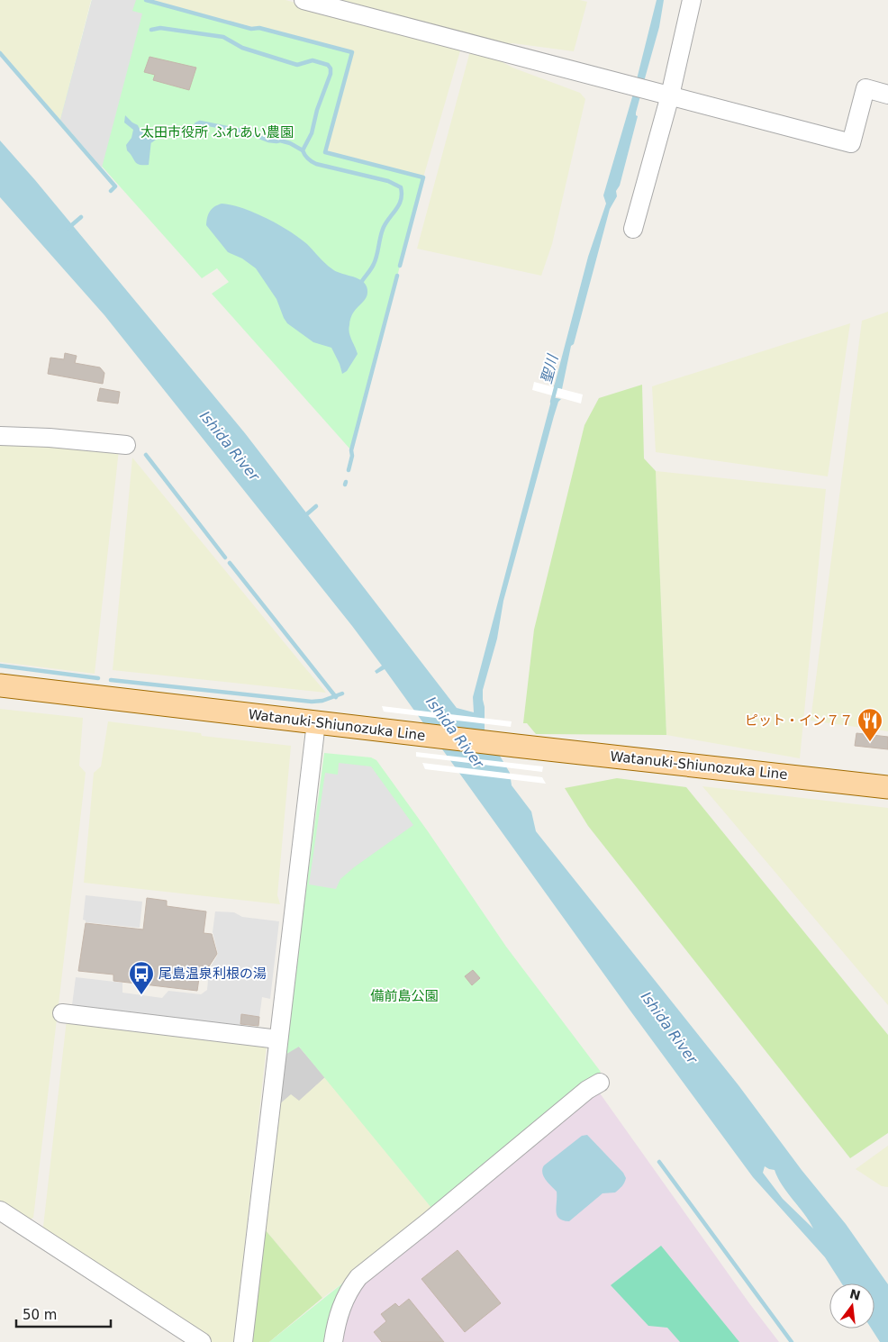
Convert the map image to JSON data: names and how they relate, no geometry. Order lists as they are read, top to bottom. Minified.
{"streets":{"main road":["Watanuki-Shiunozuka Line"]},"water":["聖川","Ishida River"],"parks":["太田市役所 ふれあい農園","備前島公園"],"places":{"restaurant":["ピット・イン７７"],"bus stop":["尾島温泉利根の湯"]},"scale_bar":"50 m","north":"top"}
